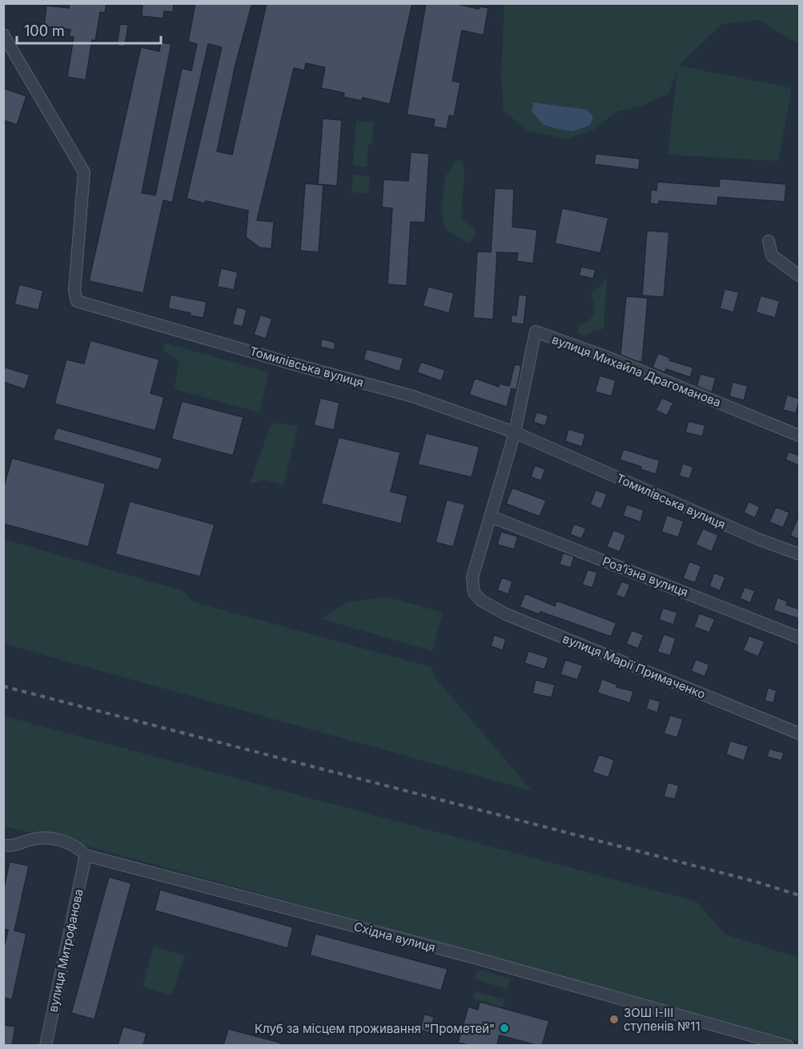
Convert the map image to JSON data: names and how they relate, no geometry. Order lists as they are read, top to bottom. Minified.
{"streets":{"street":["Томилівська вулиця","вулиця Михайла Драгоманова","Розʼїзна вулиця","вулиця Марії Примаченко","Східна вулиця","вулиця Митрофанова"]},"crossings":[["Томилівська вулиця","вулиця Михайла Драгоманова"],["вулиця Михайла Драгоманова","Розʼїзна вулиця"],["вулиця Михайла Драгоманова","вулиця Марії Примаченко"],["Східна вулиця","вулиця Митрофанова"]],"places":["ЗОШ І-ІІІ ступенів №11","Клуб за місцем проживання \"Прометей\""],"scale_bar":"100 m"}
